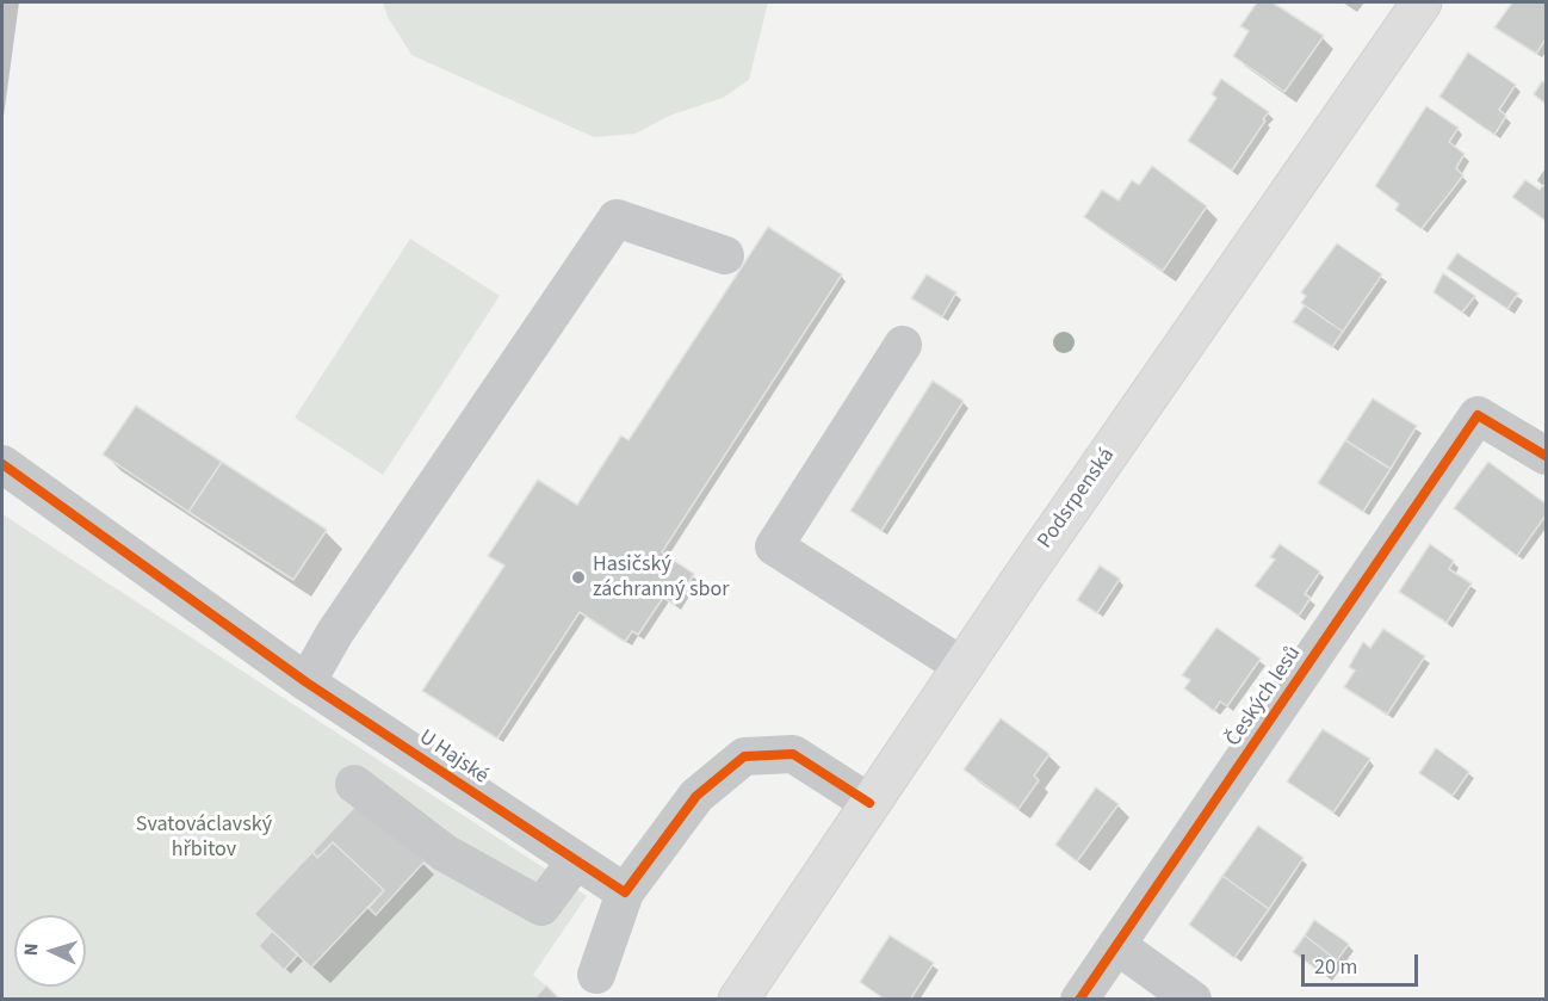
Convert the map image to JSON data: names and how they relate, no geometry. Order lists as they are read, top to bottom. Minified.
{"streets":{"main road":["Podsrpenská"],"street":["Českých lesů","U Hajské"]},"parks":["Svatováclavský hřbitov"],"places":["Hasičský záchranný sbor"],"scale_bar":"20 m","north":"left"}
